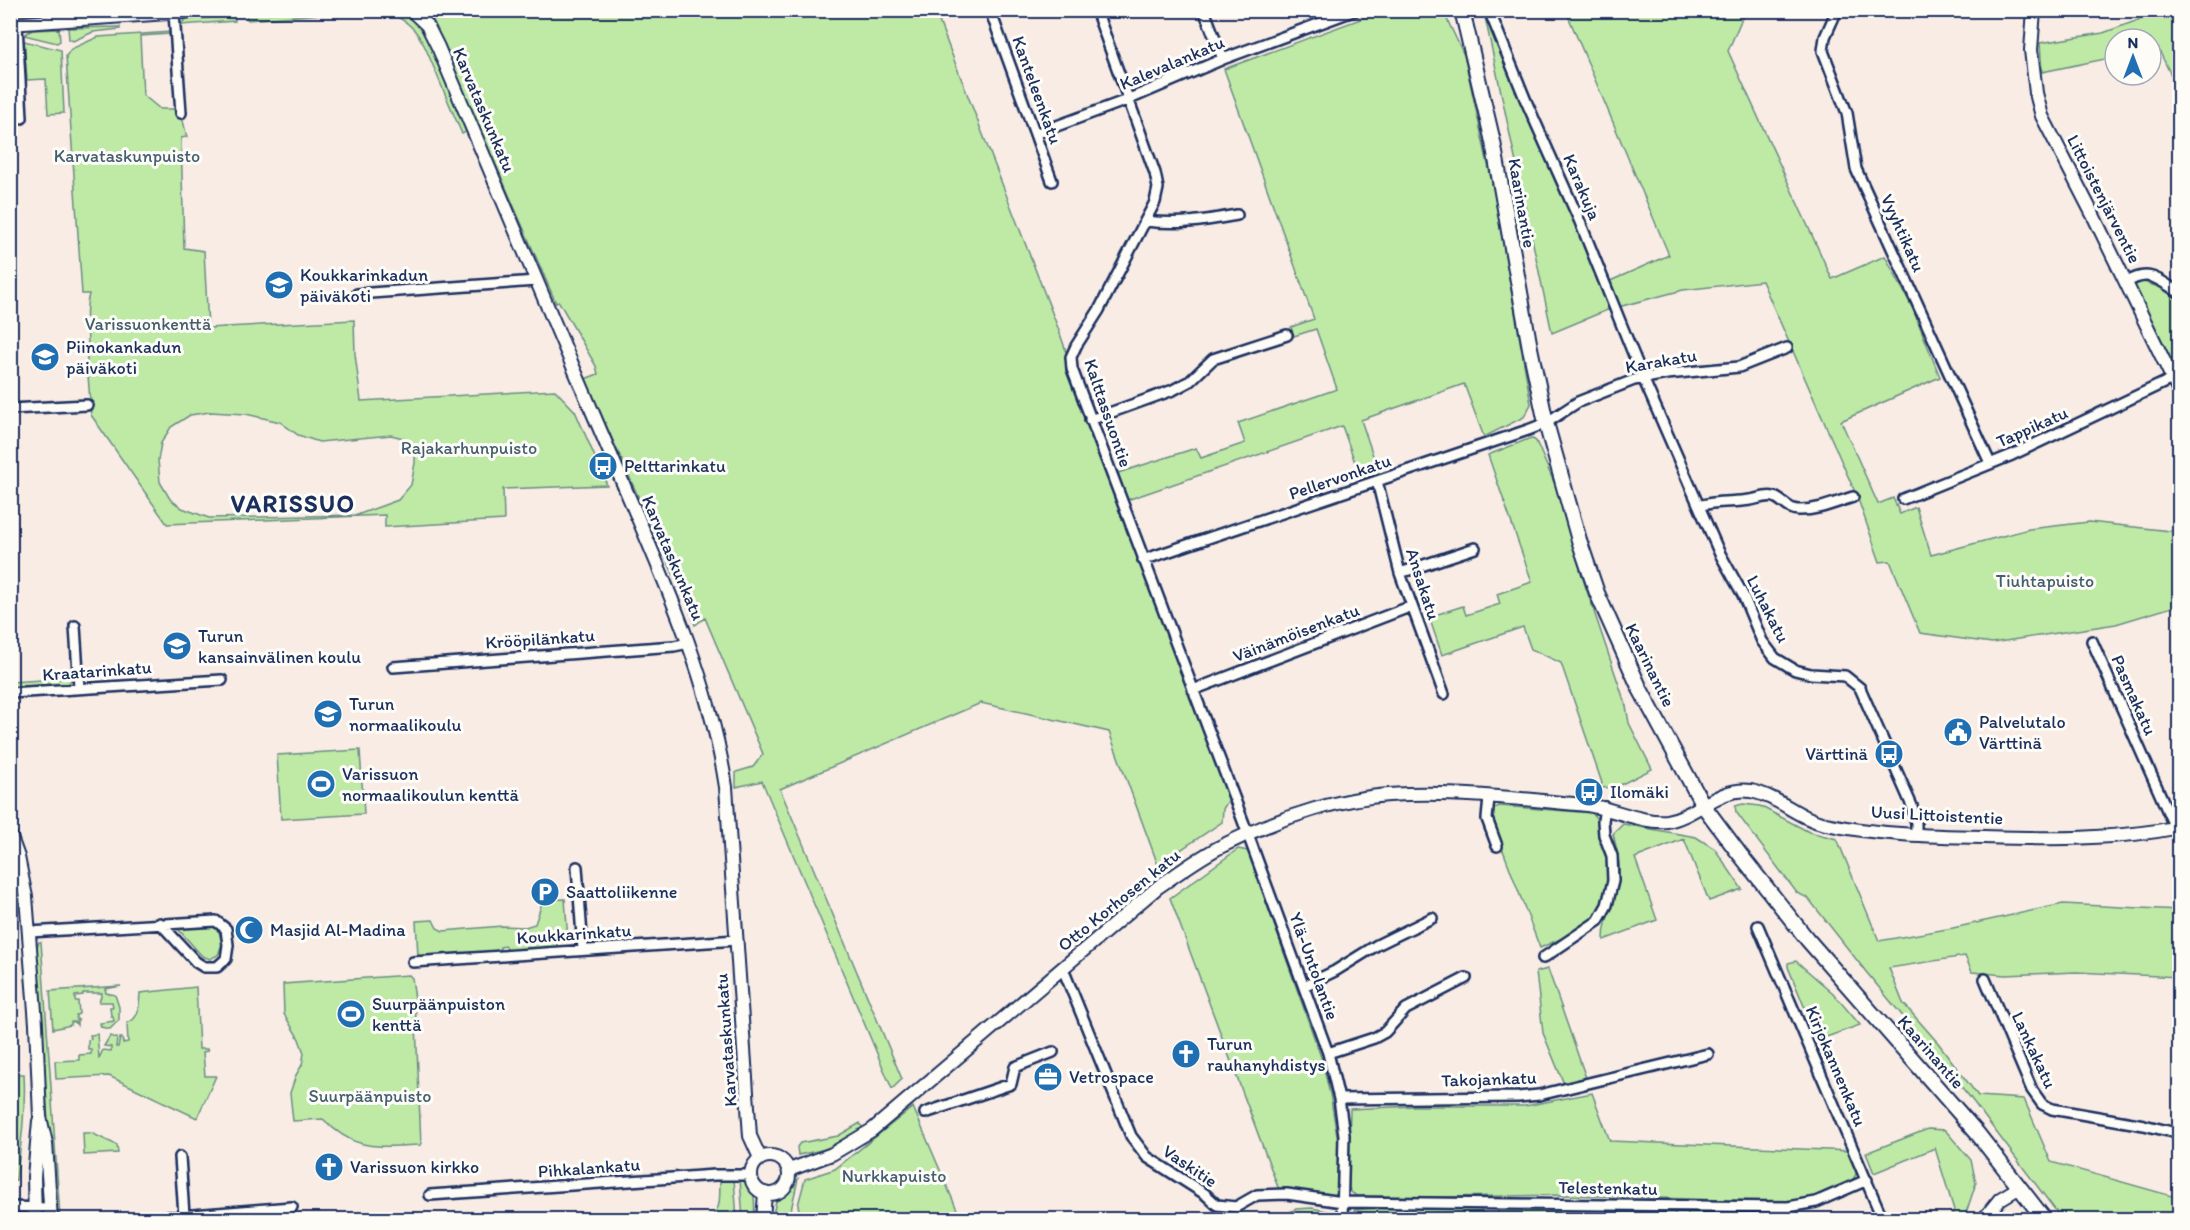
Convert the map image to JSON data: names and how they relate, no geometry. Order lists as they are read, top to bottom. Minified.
{"streets":{"main road":["Kaarinantie"],"street":["Kalevalankatu","Kanteleenkatu","Karvataskunkatu","Karakuja","Littoistenjärventie","Vyyhtikatu","Karakatu","Kalttassuontie","Tappikatu","Pellervonkatu","Ansakatu","Luhakatu","Väinämöisenkatu","Krööpilänkatu","Kraatarinkatu","Pasmakatu","Uusi Littoistentie","Otto Korhosen katu","Koukkarinkatu","Ylä-Untolantie","Lankakatu","Kirjokannenkatu","Takojankatu","Vaskitie","Pihkalankatu","Telestenkatu"]},"crossings":[["Kalevalankatu","Kanteleenkatu"],["Kalevalankatu","Kalttassuontie"],["Karvataskunkatu","Krööpilänkatu"],["Karvataskunkatu","Otto Korhosen katu"],["Karvataskunkatu","Koukkarinkatu"],["Karvataskunkatu","Pihkalankatu"],["Karakuja","Karakatu"],["Karakuja","Luhakatu"],["Littoistenjärventie","Tappikatu"],["Kaarinantie","Karakatu"],["Kaarinantie","Pellervonkatu"],["Kaarinantie","Uusi Littoistentie"],["Kaarinantie","Otto Korhosen katu"],["Vyyhtikatu","Tappikatu"],["Karakatu","Pellervonkatu"],["Karakatu","Luhakatu"],["Kalttassuontie","Pellervonkatu"],["Kalttassuontie","Väinämöisenkatu"],["Kalttassuontie","Otto Korhosen katu"],["Kalttassuontie","Ylä-Untolantie"],["Pellervonkatu","Ansakatu"],["Ansakatu","Väinämöisenkatu"],["Luhakatu","Uusi Littoistentie"],["Pasmakatu","Uusi Littoistentie"],["Uusi Littoistentie","Otto Korhosen katu"],["Otto Korhosen katu","Ylä-Untolantie"],["Otto Korhosen katu","Vaskitie"],["Otto Korhosen katu","Pihkalankatu"],["Ylä-Untolantie","Takojankatu"],["Ylä-Untolantie","Vaskitie"],["Ylä-Untolantie","Telestenkatu"],["Kirjokannenkatu","Telestenkatu"],["Vaskitie","Telestenkatu"]],"districts":["VARISSUO"],"parks":["Karvataskunpuisto","Varissuonkenttä","Rajakarhunpuisto","Tiuhtapuisto","Suurpäänpuisto","Nurkkapuisto"],"places":{"school or university":["Koukkarinkadun päiväkoti","Piinokankadun päiväkoti","Turun kansainvälinen koulu","Turun normaalikoulu"],"bus stop":["Pelttarinkatu","Värttinä","Ilomäki"],"public building":["Palvelutalo Värttinä"],"sports":["Varissuon normaalikoulun kenttä","Suurpäänpuiston kenttä"],"parking":["Saattoliikenne"],"mosque":["Masjid Al-Madina"],"church":["Turun rauhanyhdistys","Varissuon kirkko"],"office":["Vetrospace"]},"north":"top"}
